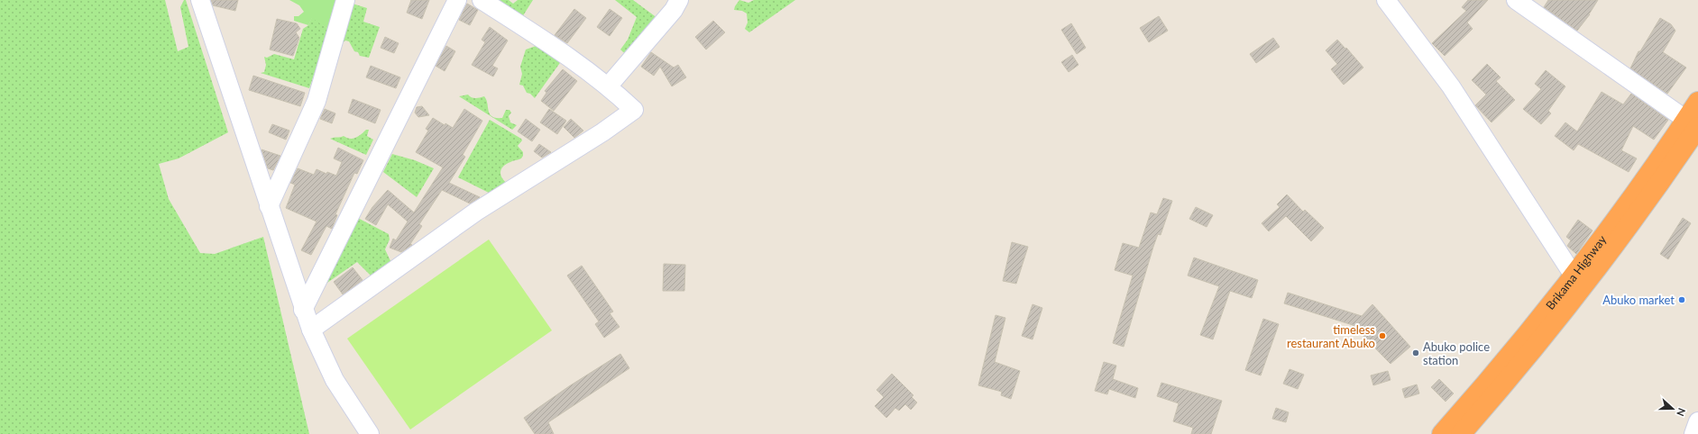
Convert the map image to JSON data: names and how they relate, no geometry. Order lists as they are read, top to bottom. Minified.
{"streets":{"highway":["Brikama Highway"]},"places":["Abuko market","timeless restaurant Abuko","Abuko police station"],"north":"right"}
